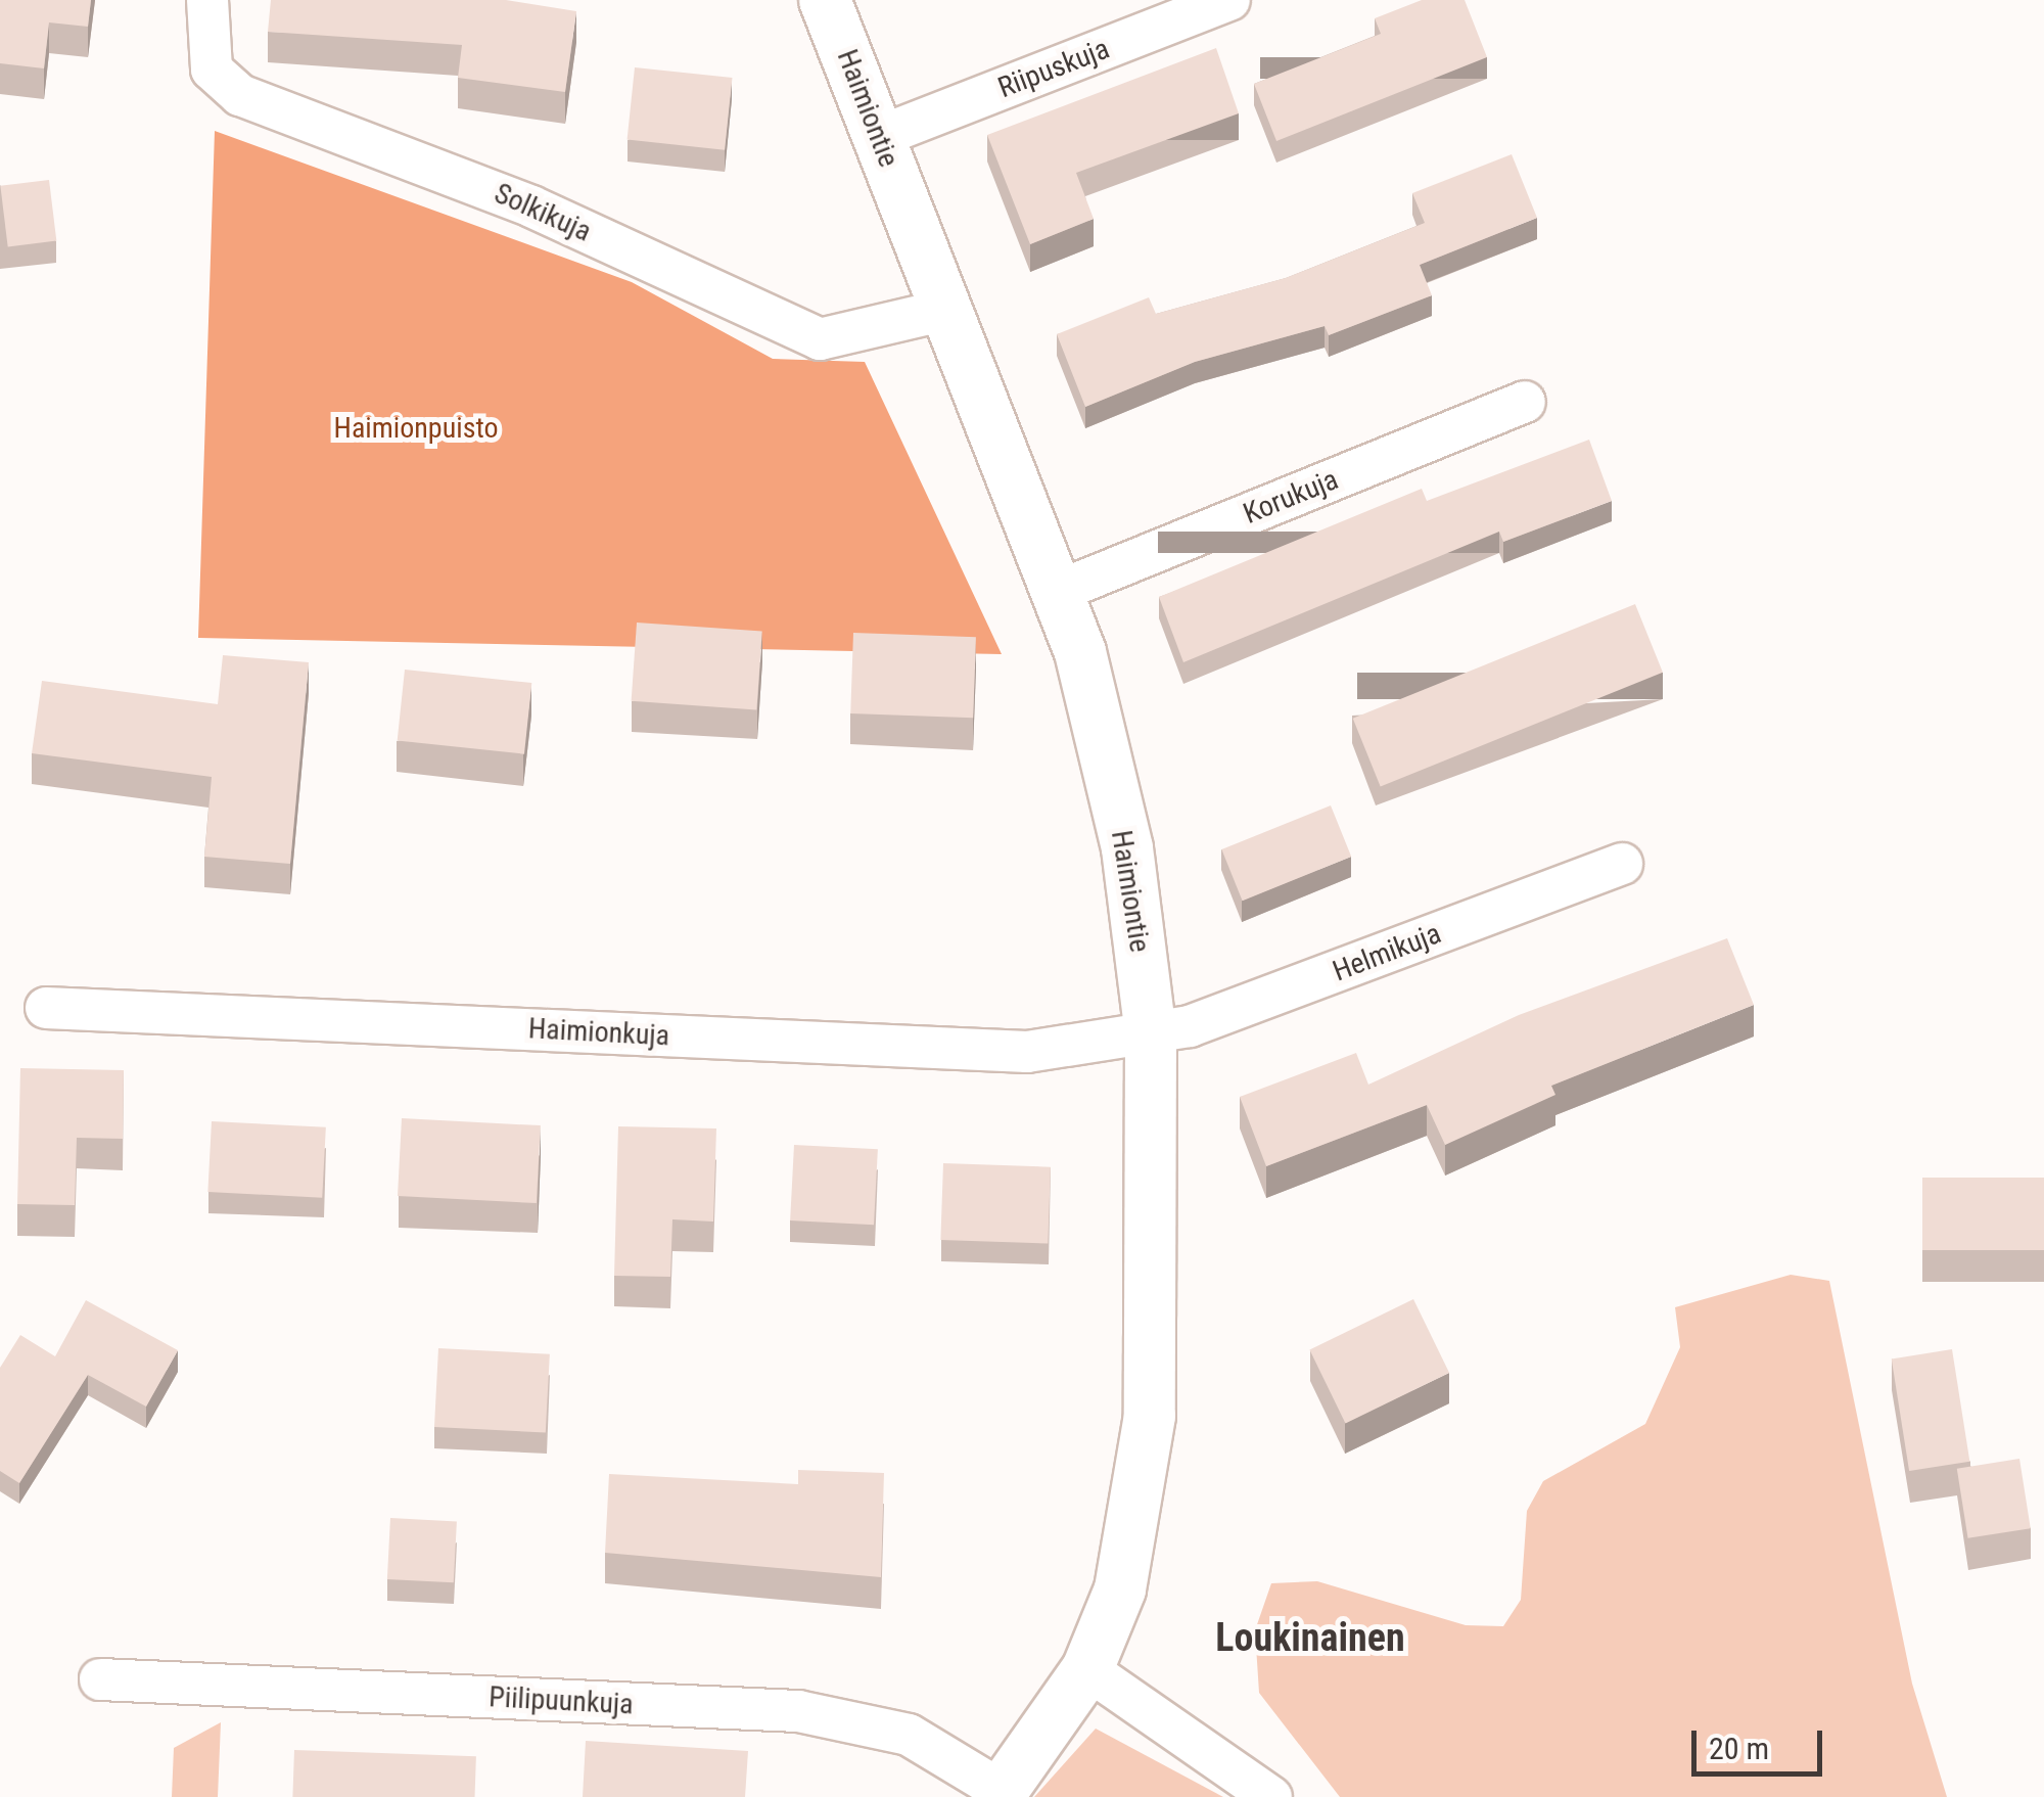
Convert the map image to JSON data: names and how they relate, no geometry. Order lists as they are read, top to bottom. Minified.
{"streets":{"street":["Riipuskuja","Haimiontie","Solkikuja","Korukuja","Helmikuja","Haimionkuja","Piilipuunkuja"]},"crossings":[["Riipuskuja","Haimiontie"],["Haimiontie","Solkikuja"],["Haimiontie","Korukuja"],["Haimiontie","Helmikuja"],["Haimiontie","Haimionkuja"],["Haimiontie","Piilipuunkuja"],["Helmikuja","Haimionkuja"]],"districts":["Loukinainen"],"parks":["Haimionpuisto"],"scale_bar":"20 m"}
